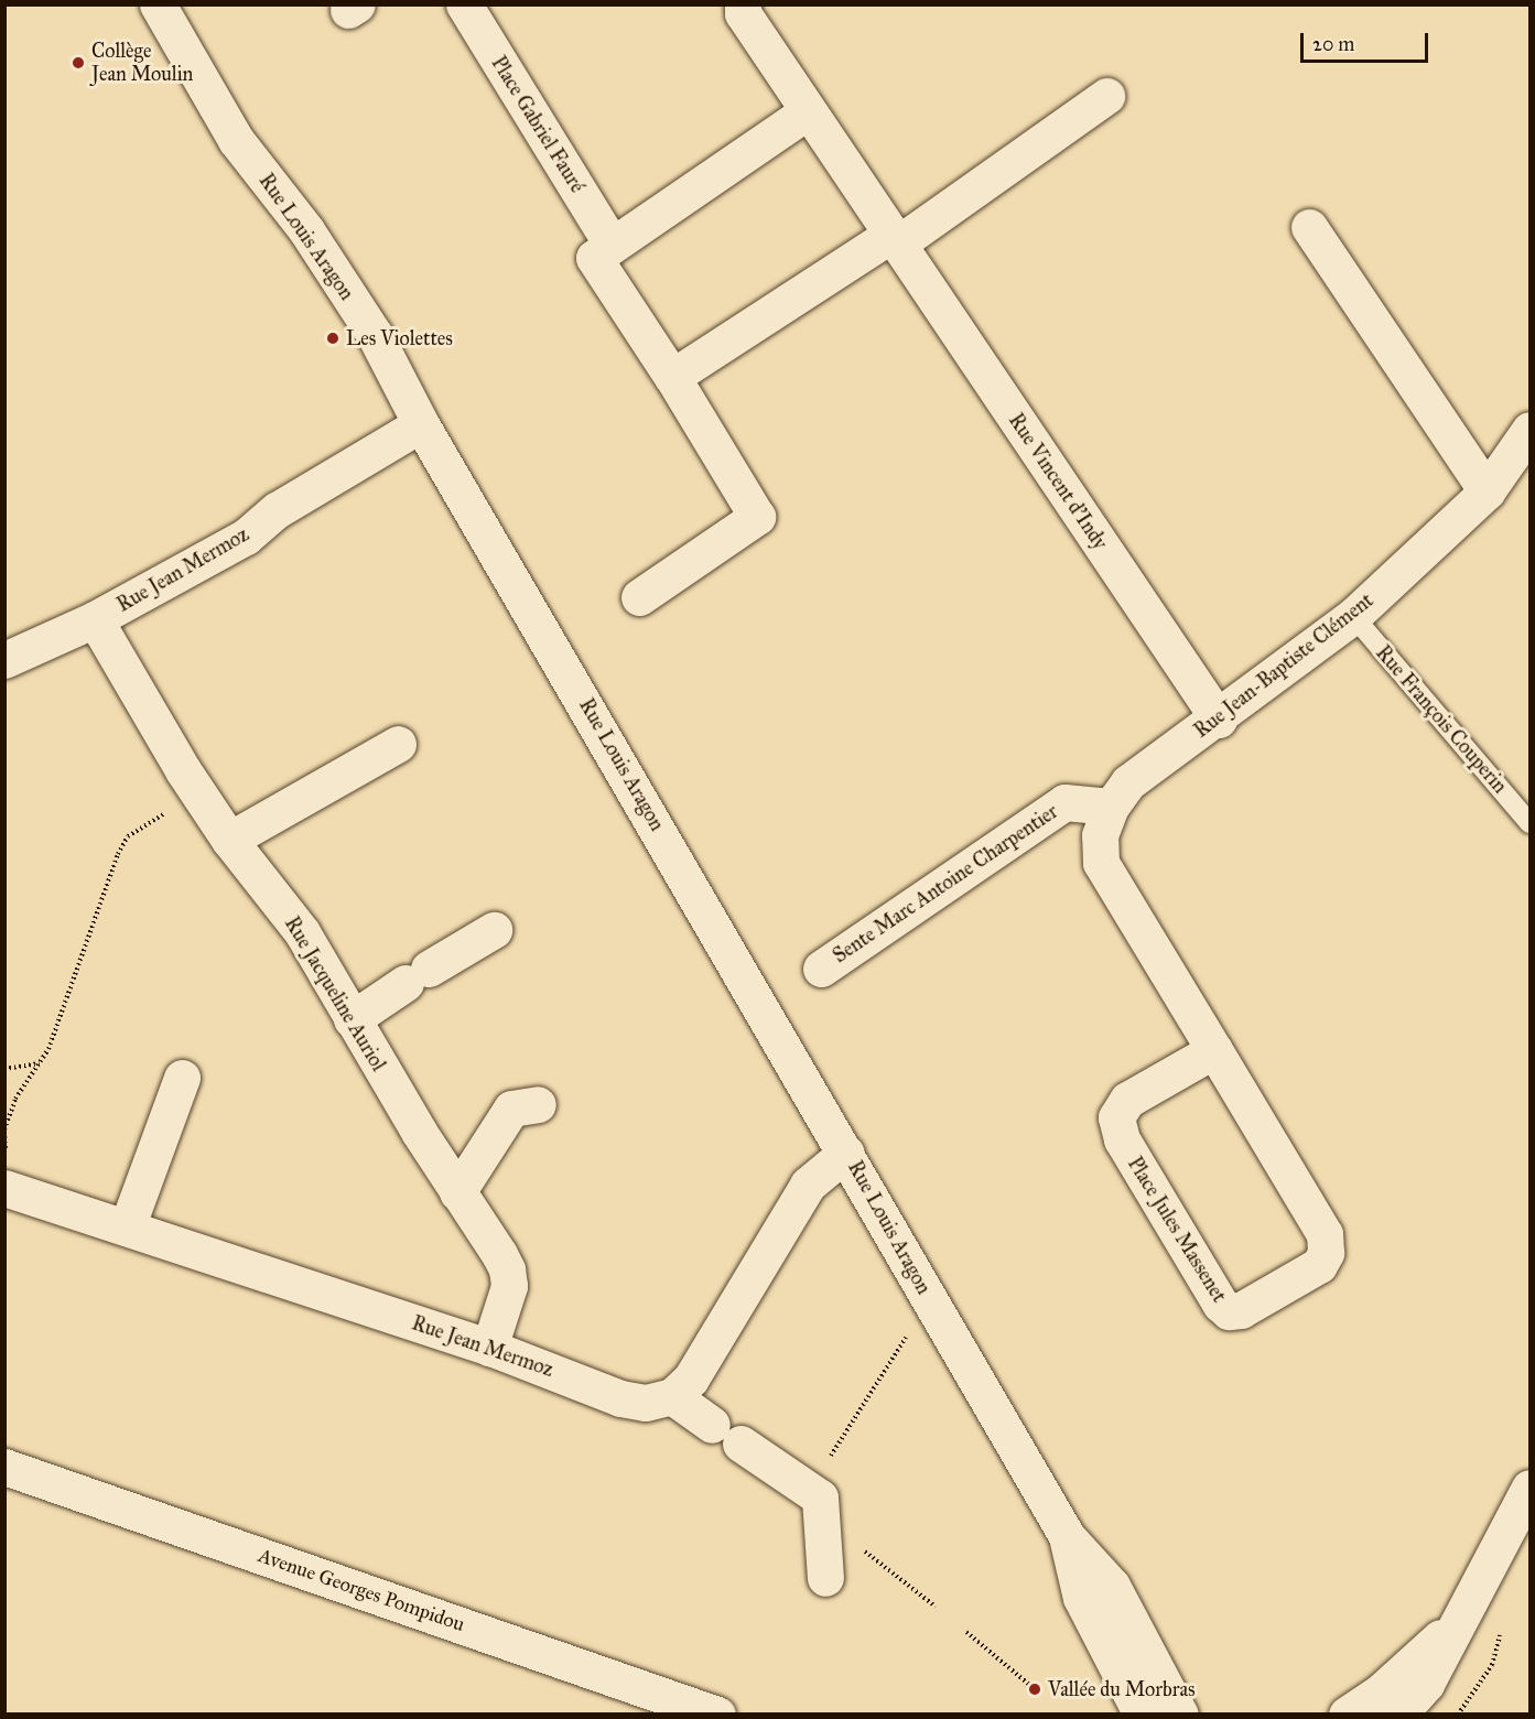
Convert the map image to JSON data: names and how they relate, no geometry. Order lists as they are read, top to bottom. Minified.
{"streets":{"street":["Place Gabriel Fauré","Rue Louis Aragon","Rue Vincent d'Indy","Rue Jean Mermoz","Rue Jean-Baptiste Clément","Sente Marc Antoine Charpentier","Rue Jacqueline Auriol","Place Jules Massenet","Avenue Georges Pompidou"],"lane":["Rue François Couperin"]},"crossings":[["Rue Louis Aragon","Rue Jean Mermoz"],["Rue Vincent d'Indy","Rue Jean-Baptiste Clément"],["Rue Jean Mermoz","Rue Jacqueline Auriol"],["Rue Jean-Baptiste Clément","Rue François Couperin"],["Rue Jean-Baptiste Clément","Sente Marc Antoine Charpentier"],["Rue Jean-Baptiste Clément","Place Jules Massenet"],["Sente Marc Antoine Charpentier","Place Jules Massenet"]],"places":["Collège Jean Moulin","Les Violettes","Vallée du Morbras"],"scale_bar":"20 m"}
